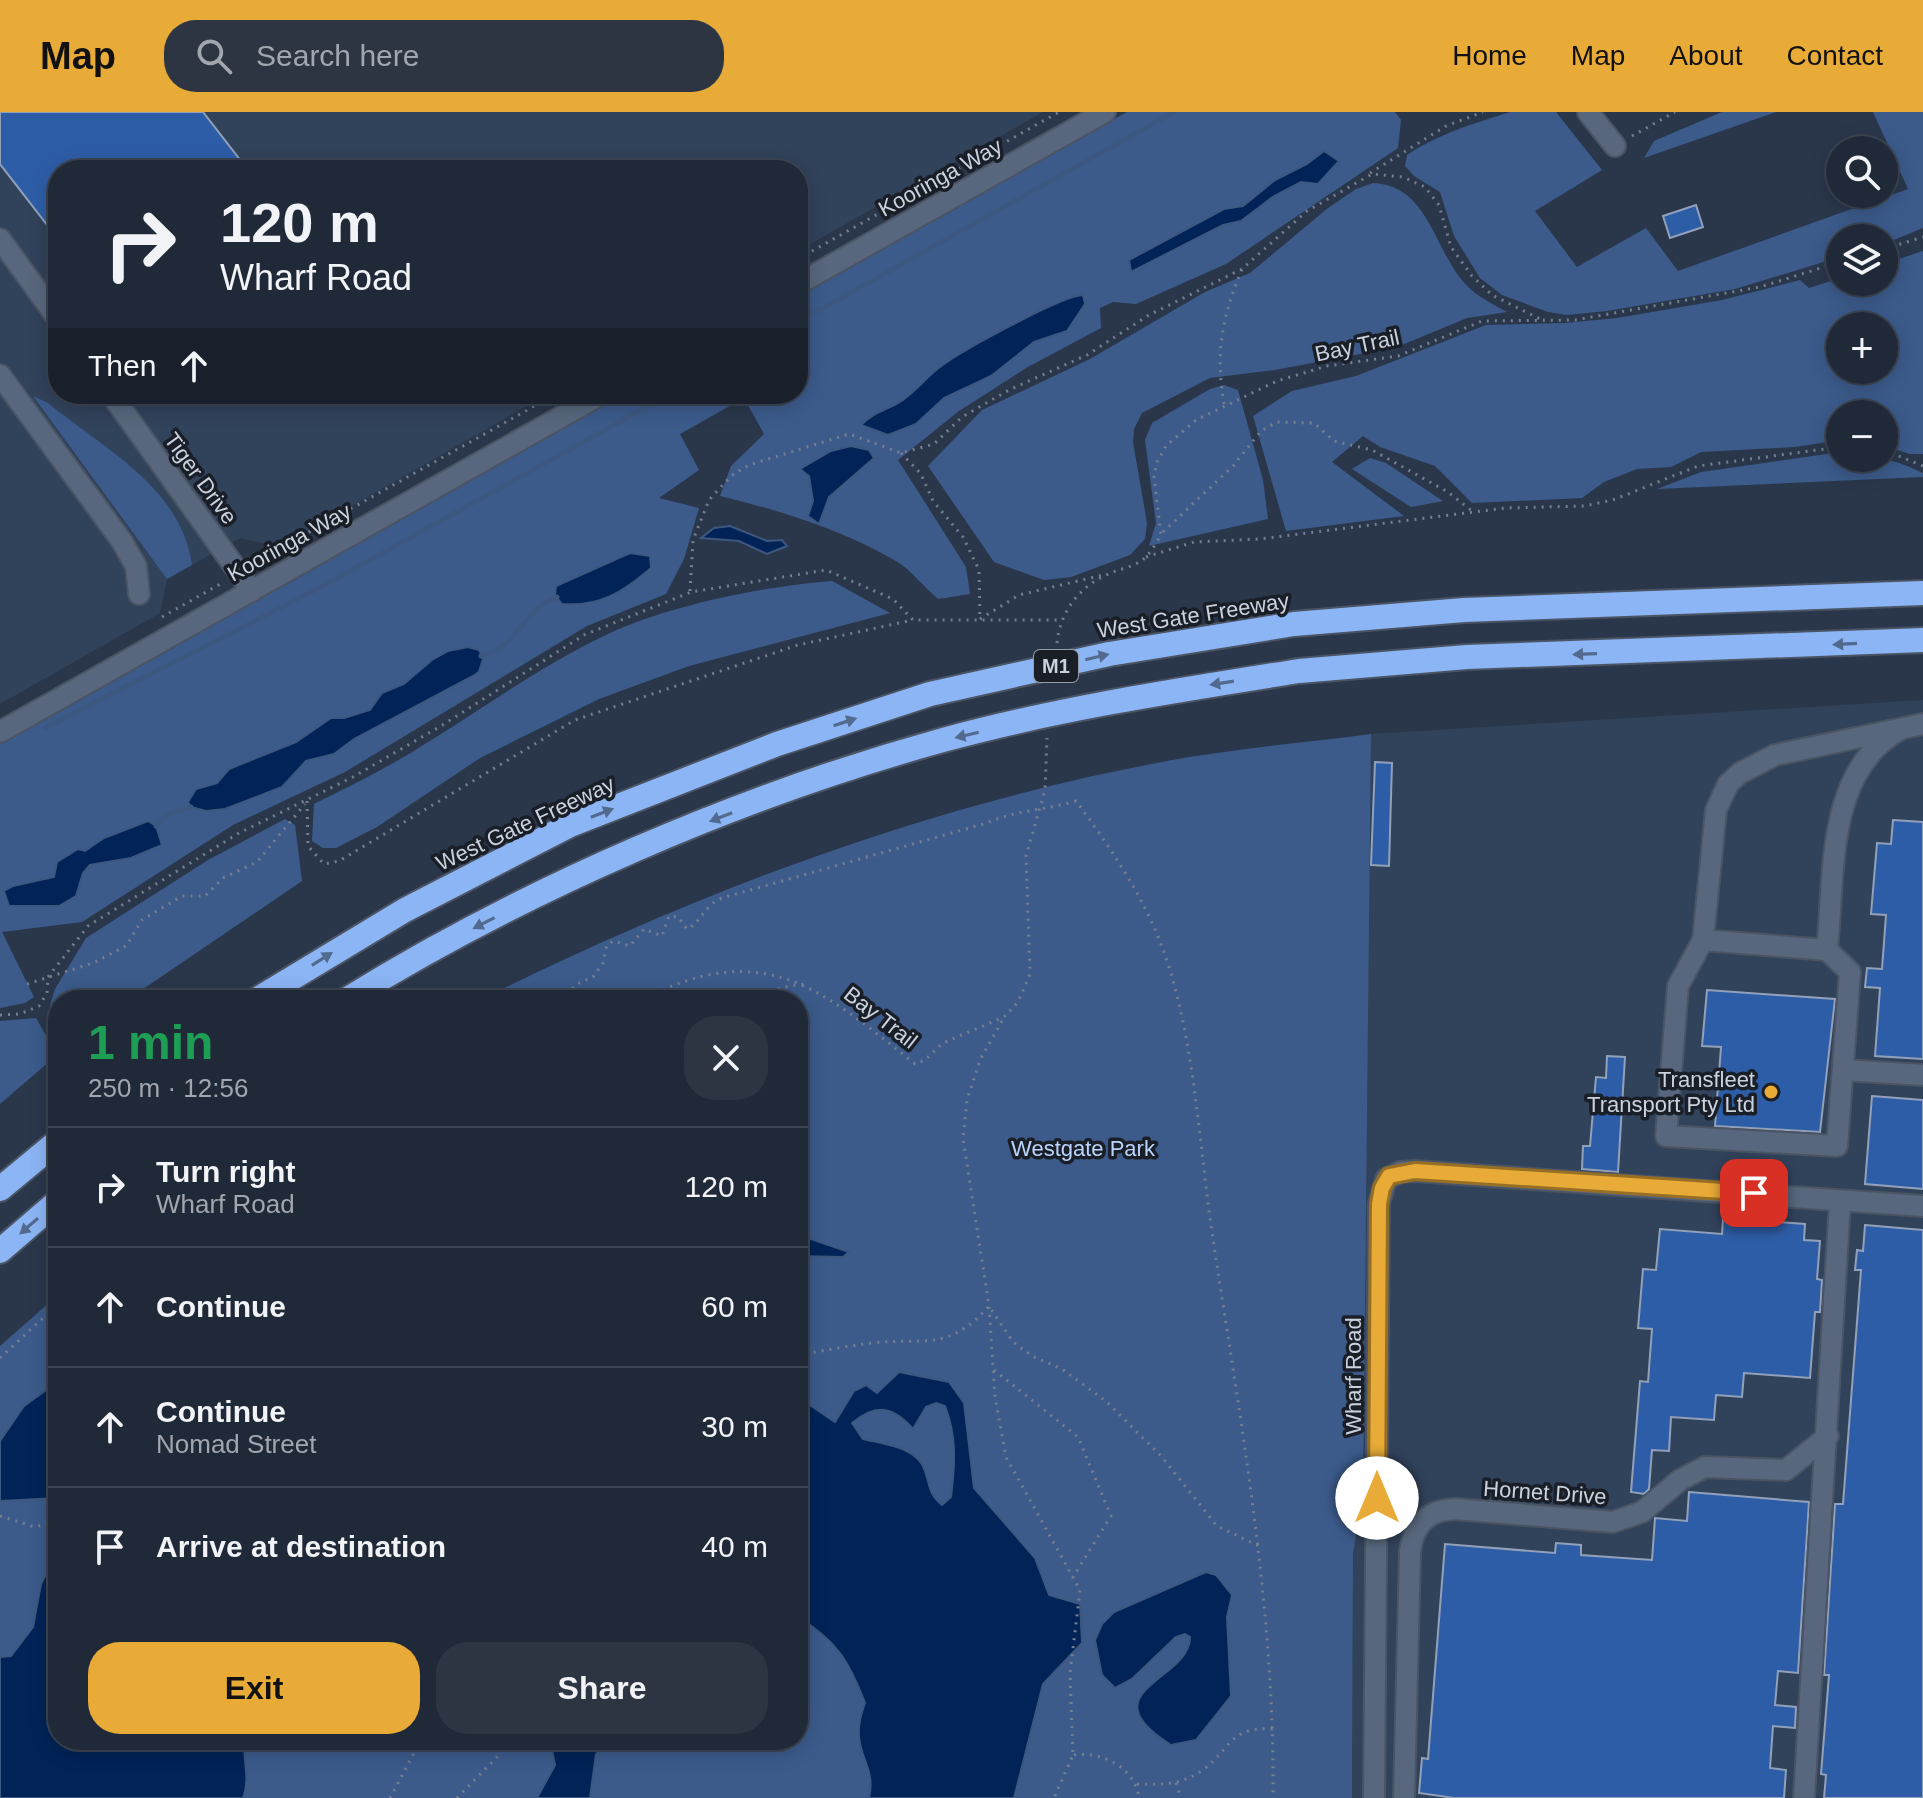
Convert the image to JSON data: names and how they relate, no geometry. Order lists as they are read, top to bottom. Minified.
{"streets":{"highway":["West Gate Freeway","M1"],"street":["Kooringa Way","Tiger Drive","Wharf Road","Hornet Drive"],"path":["Bay Trail"]},"crossings":[["Kooringa Way","Tiger Drive"]],"parks":["Westgate Park"],"places":["Transfleet Transport Pty Ltd"],"page":{"header":"Map","search":"Search here","nav":["Home","Map","About","Contact"],"map_buttons":["+","−"],"turn":["120 m","Wharf Road"],"then":"Then","heading":["1 min","250 m · 12:56"],"list":[{"name":"Turn right","note":"Wharf Road","value":"120 m"},{"name":"Continue","value":"60 m"},{"name":"Continue","note":"Nomad Street","value":"30 m"},{"name":"Arrive at destination","value":"40 m"}],"buttons":["Exit","Share"]}}
